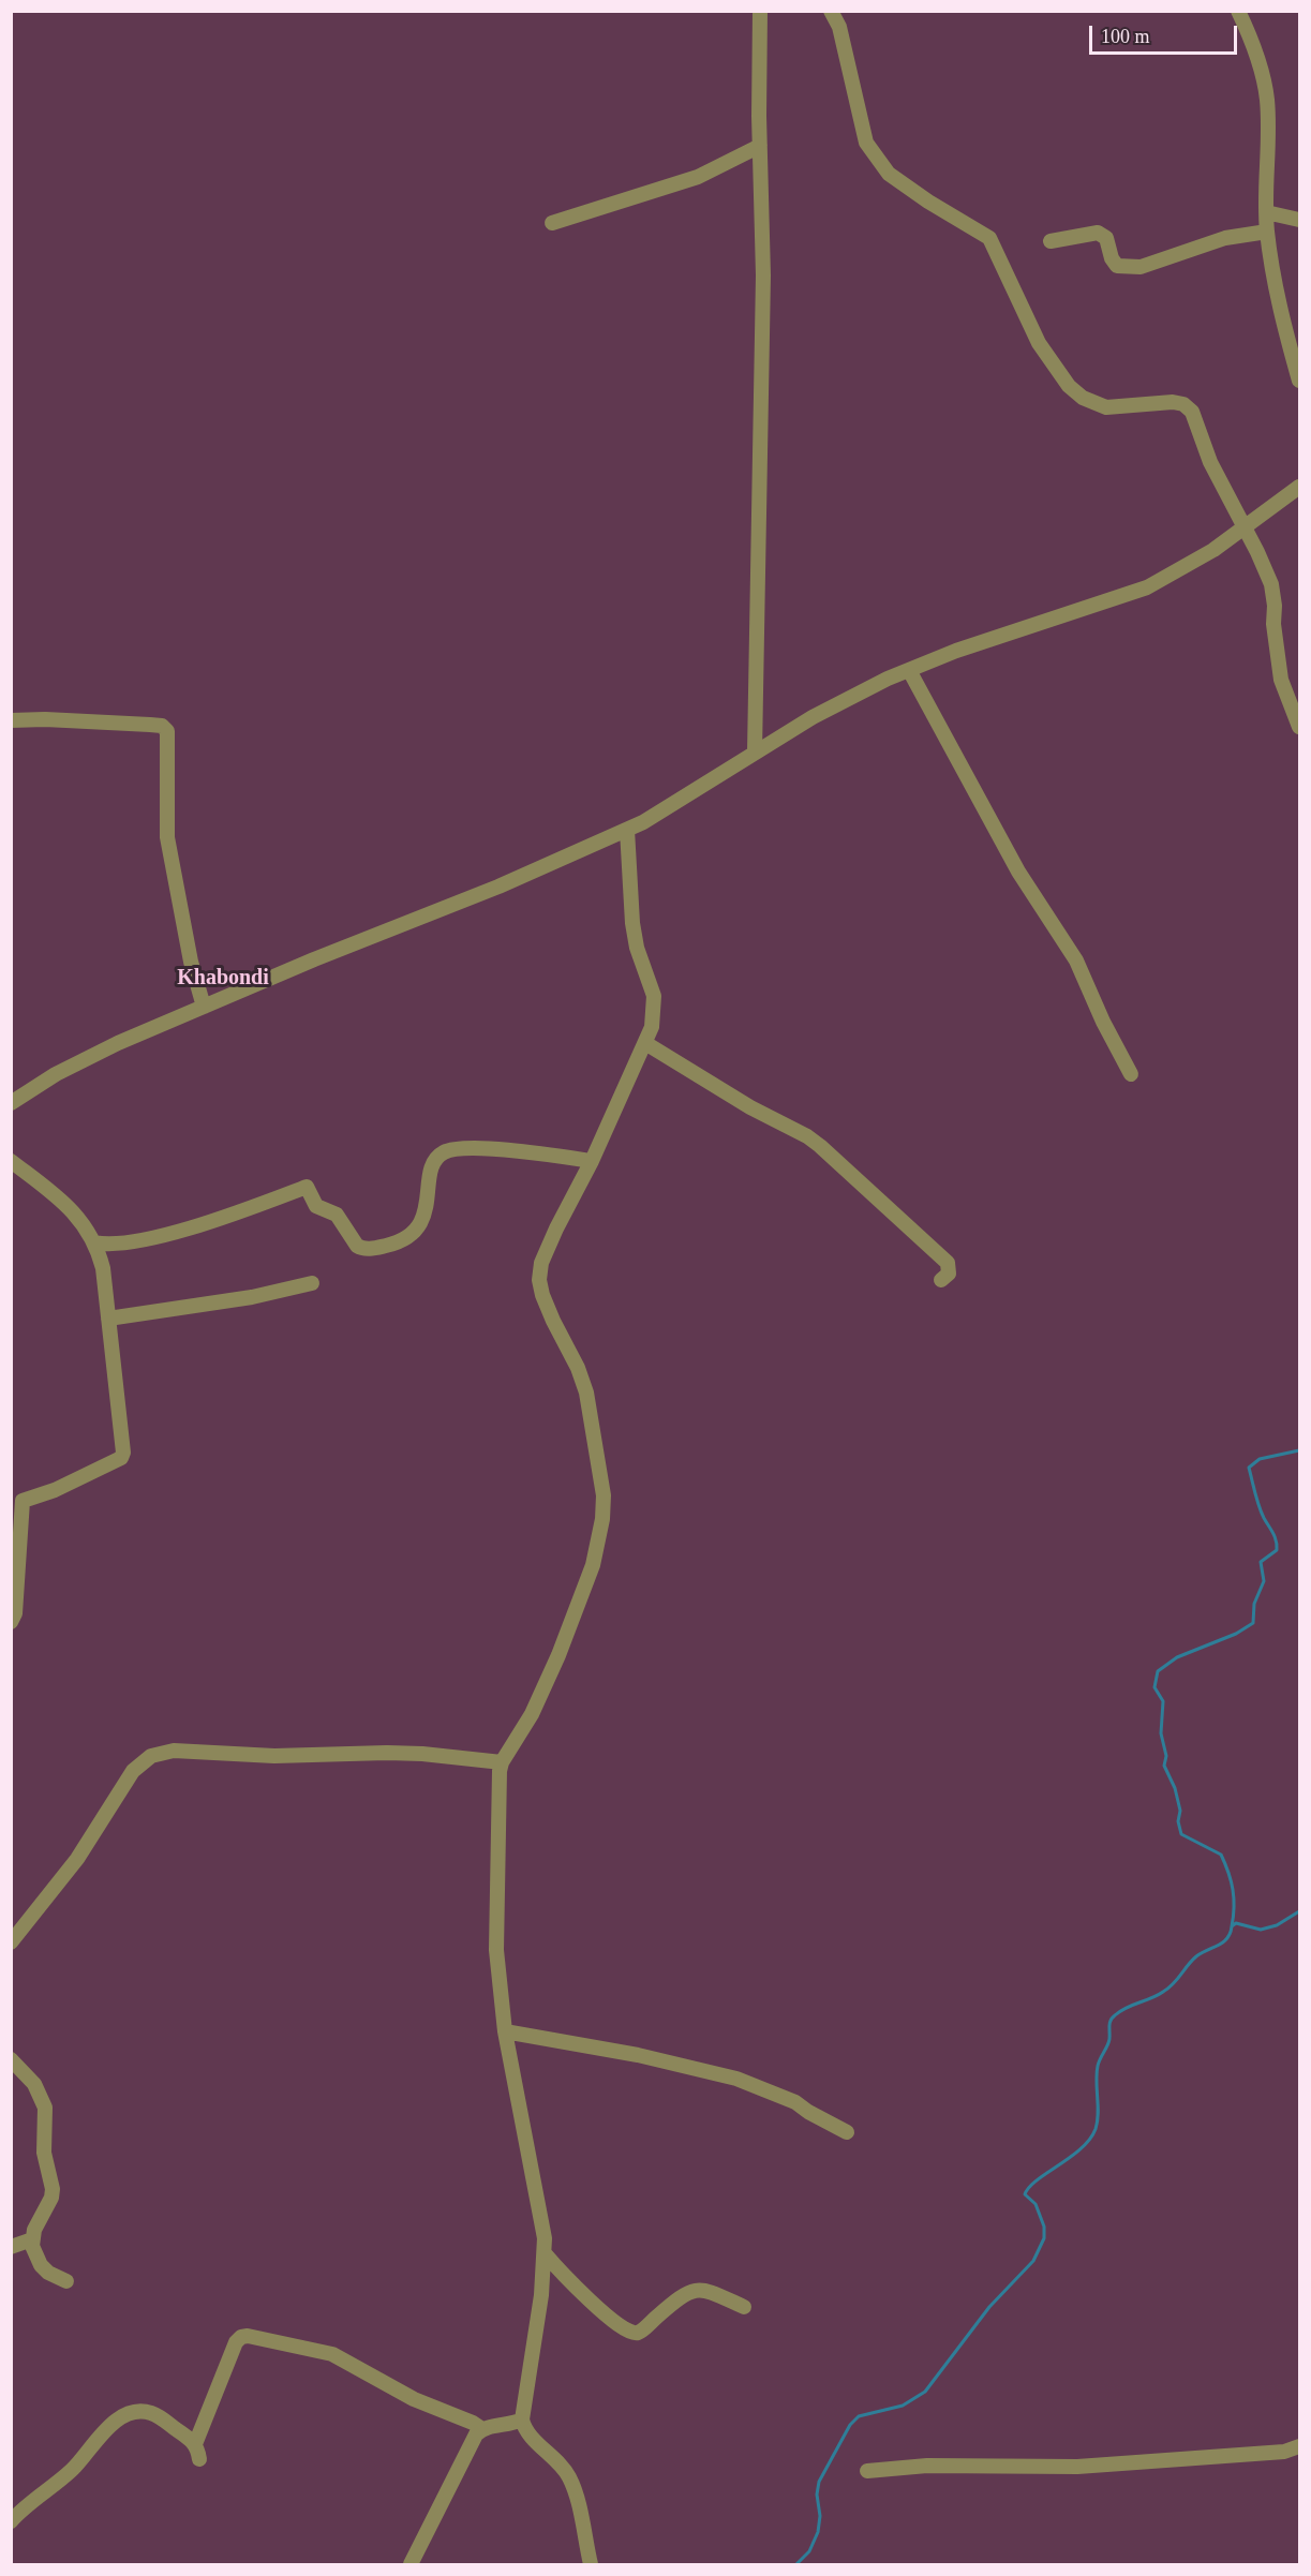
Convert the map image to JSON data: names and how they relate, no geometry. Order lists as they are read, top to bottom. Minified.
{"districts":["Khabondi"],"scale_bar":"100 m"}
